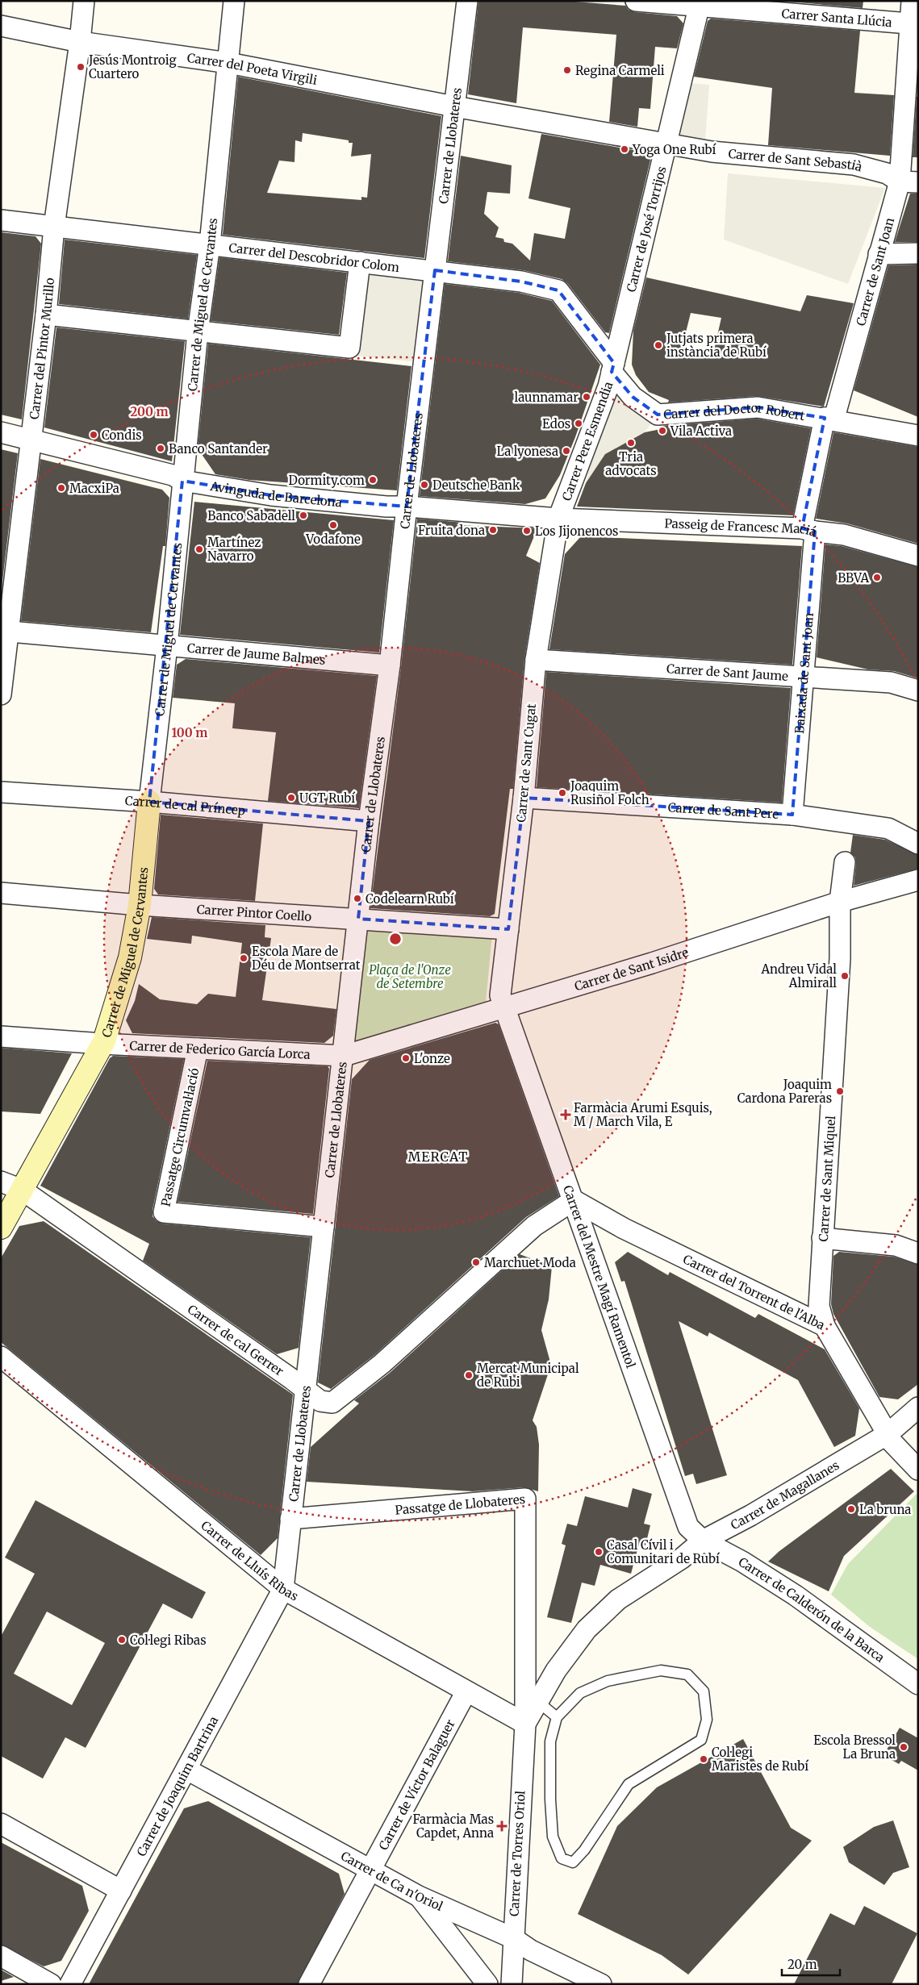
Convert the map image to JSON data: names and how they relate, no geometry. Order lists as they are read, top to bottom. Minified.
{"streets":{"street":["Carrer Santa Llúcia","Carrer del Poeta Virgili","Carrer de Llobateres","Carrer de Sant Sebastià","Carrer de José Torrijos","Carrer del Descobridor Colom","Carrer de Sant Joan","Carrer de Miguel de Cervantes","Carrer del Pintor Murillo","Carrer del Doctor Robert","Carrer Pere Esmendia","Avinguda de Barcelona","Passeig de Francesc Maciá","Carrer de Jaume Balmes","Carrer de Sant Jaume","Baixada de Sant Joan","Carrer de Sant Cugat","Carrer de cal Príncep","Carrer de Sant Pere","Carrer Pintor Coello","Carrer de Sant Isidre","Carrer de Federico García Lorca","Passatge Circumval·lació","Carrer de Sant Miquel","Carrer del Mestre Magí Ramentol","Carrer del Torrent de l'Alba","Carrer de cal Gerrer","Carrer de Magallanes","Passatge de Llobateres","Carrer de Lluís Ribas","Carrer de Calderón de la Barca","Carrer de Víctor Balaguer","Carrer de Joaquim Bartrina","Carrer de Torres Oriol","Carrer de Ca n'Oriol"]},"crossings":[["Carrer Santa Llúcia","Carrer de José Torrijos"],["Carrer Santa Llúcia","Carrer de Sant Joan"],["Carrer del Poeta Virgili","Carrer de Llobateres"],["Carrer del Poeta Virgili","Carrer de Sant Sebastià"],["Carrer del Poeta Virgili","Carrer de Miguel de Cervantes"],["Carrer del Poeta Virgili","Carrer del Pintor Murillo"],["Carrer de Llobateres","Carrer de Sant Sebastià"],["Carrer de Llobateres","Carrer del Descobridor Colom"],["Carrer de Llobateres","Avinguda de Barcelona"],["Carrer de Llobateres","Carrer de Jaume Balmes"],["Carrer de Llobateres","Carrer de cal Príncep"],["Carrer de Llobateres","Carrer Pintor Coello"],["Carrer de Llobateres","Carrer de Sant Isidre"],["Carrer de Llobateres","Carrer de Federico García Lorca"],["Carrer de Llobateres","Passatge Circumval·lació"],["Carrer de Llobateres","Carrer de cal Gerrer"],["Carrer de Llobateres","Passatge de Llobateres"],["Carrer de Llobateres","Carrer de Lluís Ribas"],["Carrer de Llobateres","Carrer de Joaquim Bartrina"],["Carrer de Sant Sebastià","Carrer de José Torrijos"],["Carrer de Sant Sebastià","Carrer de Sant Joan"],["Carrer de José Torrijos","Carrer del Descobridor Colom"],["Carrer de José Torrijos","Carrer del Doctor Robert"],["Carrer de José Torrijos","Carrer Pere Esmendia"],["Carrer del Descobridor Colom","Carrer de Miguel de Cervantes"],["Carrer del Descobridor Colom","Carrer del Pintor Murillo"],["Carrer del Descobridor Colom","Carrer del Doctor Robert"],["Carrer del Descobridor Colom","Carrer Pere Esmendia"],["Carrer de Sant Joan","Carrer del Doctor Robert"],["Carrer de Miguel de Cervantes","Avinguda de Barcelona"],["Carrer de Miguel de Cervantes","Carrer de Jaume Balmes"],["Carrer de Miguel de Cervantes","Carrer de cal Príncep"],["Carrer de Miguel de Cervantes","Carrer Pintor Coello"],["Carrer de Miguel de Cervantes","Carrer de Federico García Lorca"],["Carrer de Miguel de Cervantes","Carrer de cal Gerrer"],["Carrer del Pintor Murillo","Avinguda de Barcelona"],["Carrer del Pintor Murillo","Carrer de Jaume Balmes"],["Carrer del Doctor Robert","Carrer Pere Esmendia"],["Carrer Pere Esmendia","Avinguda de Barcelona"],["Carrer Pere Esmendia","Passeig de Francesc Maciá"],["Carrer Pere Esmendia","Carrer de Sant Cugat"],["Avinguda de Barcelona","Passeig de Francesc Maciá"],["Avinguda de Barcelona","Carrer de Sant Cugat"],["Passeig de Francesc Maciá","Baixada de Sant Joan"],["Passeig de Francesc Maciá","Carrer de Sant Cugat"],["Carrer de Sant Jaume","Baixada de Sant Joan"],["Carrer de Sant Jaume","Carrer de Sant Cugat"],["Baixada de Sant Joan","Carrer de Sant Pere"],["Carrer de Sant Cugat","Carrer de Sant Pere"],["Carrer de Sant Cugat","Carrer Pintor Coello"],["Carrer de Sant Cugat","Carrer de Sant Isidre"],["Carrer de Sant Cugat","Carrer del Mestre Magí Ramentol"],["Carrer de Sant Isidre","Carrer de Federico García Lorca"],["Carrer de Sant Isidre","Carrer de Sant Miquel"],["Carrer de Sant Isidre","Carrer del Mestre Magí Ramentol"],["Carrer de Federico García Lorca","Passatge Circumval·lació"],["Carrer de Sant Miquel","Carrer del Torrent de l'Alba"],["Carrer del Mestre Magí Ramentol","Carrer del Torrent de l'Alba"],["Carrer del Mestre Magí Ramentol","Carrer de cal Gerrer"],["Carrer del Mestre Magí Ramentol","Carrer de Magallanes"],["Carrer del Mestre Magí Ramentol","Carrer de Calderón de la Barca"],["Carrer del Torrent de l'Alba","Carrer de cal Gerrer"],["Carrer del Torrent de l'Alba","Carrer de Magallanes"],["Carrer de Magallanes","Passatge de Llobateres"],["Carrer de Magallanes","Carrer de Lluís Ribas"],["Carrer de Magallanes","Carrer de Calderón de la Barca"],["Carrer de Magallanes","Carrer de Torres Oriol"],["Passatge de Llobateres","Carrer de Lluís Ribas"],["Passatge de Llobateres","Carrer de Torres Oriol"],["Carrer de Lluís Ribas","Carrer de Víctor Balaguer"],["Carrer de Lluís Ribas","Carrer de Joaquim Bartrina"],["Carrer de Lluís Ribas","Carrer de Torres Oriol"],["Carrer de Víctor Balaguer","Carrer de Ca n'Oriol"],["Carrer de Joaquim Bartrina","Carrer de Ca n'Oriol"],["Carrer de Torres Oriol","Carrer de Ca n'Oriol"]],"districts":["MERCAT"],"parks":["Plaça de l'Onze de Setembre"],"places":{"other":["Jesús Montroig Cuartero","Regina Carmeli","Yoga One Rubí","Jutjats primera instància de Rubí","launnamar","Edos","Vila Activa","Condis","Tria advocats","Banco Santander","La lyonesa","Dormity.com","Deutsche Bank","MacxiPa","Banco Sabadell","Vodafone","Fruita dona","Los Jijonencos","Martínez Navarro","BBVA","Joaquim Rusiñol Folch","UGT Rubí","Codelearn Rubí","Escola Mare de Déu de Montserrat","Andreu Vidal Almirall","L'onze","Joaquim Cardona Pareras","Marchuet Moda","Mercat Municipal de Rubi","La bruna","Casal Cívil i Comunitari de Rubí","Col·legi Ribas","Escola Bressol La Bruna","Col·legi Maristes de Rubí"],"health":["Farmàcia Arumi Esquis, M / March Vila, E","Farmàcia Mas Capdet, Anna"]},"scale_bar":"20 m","rings":["200 m","100 m"]}
